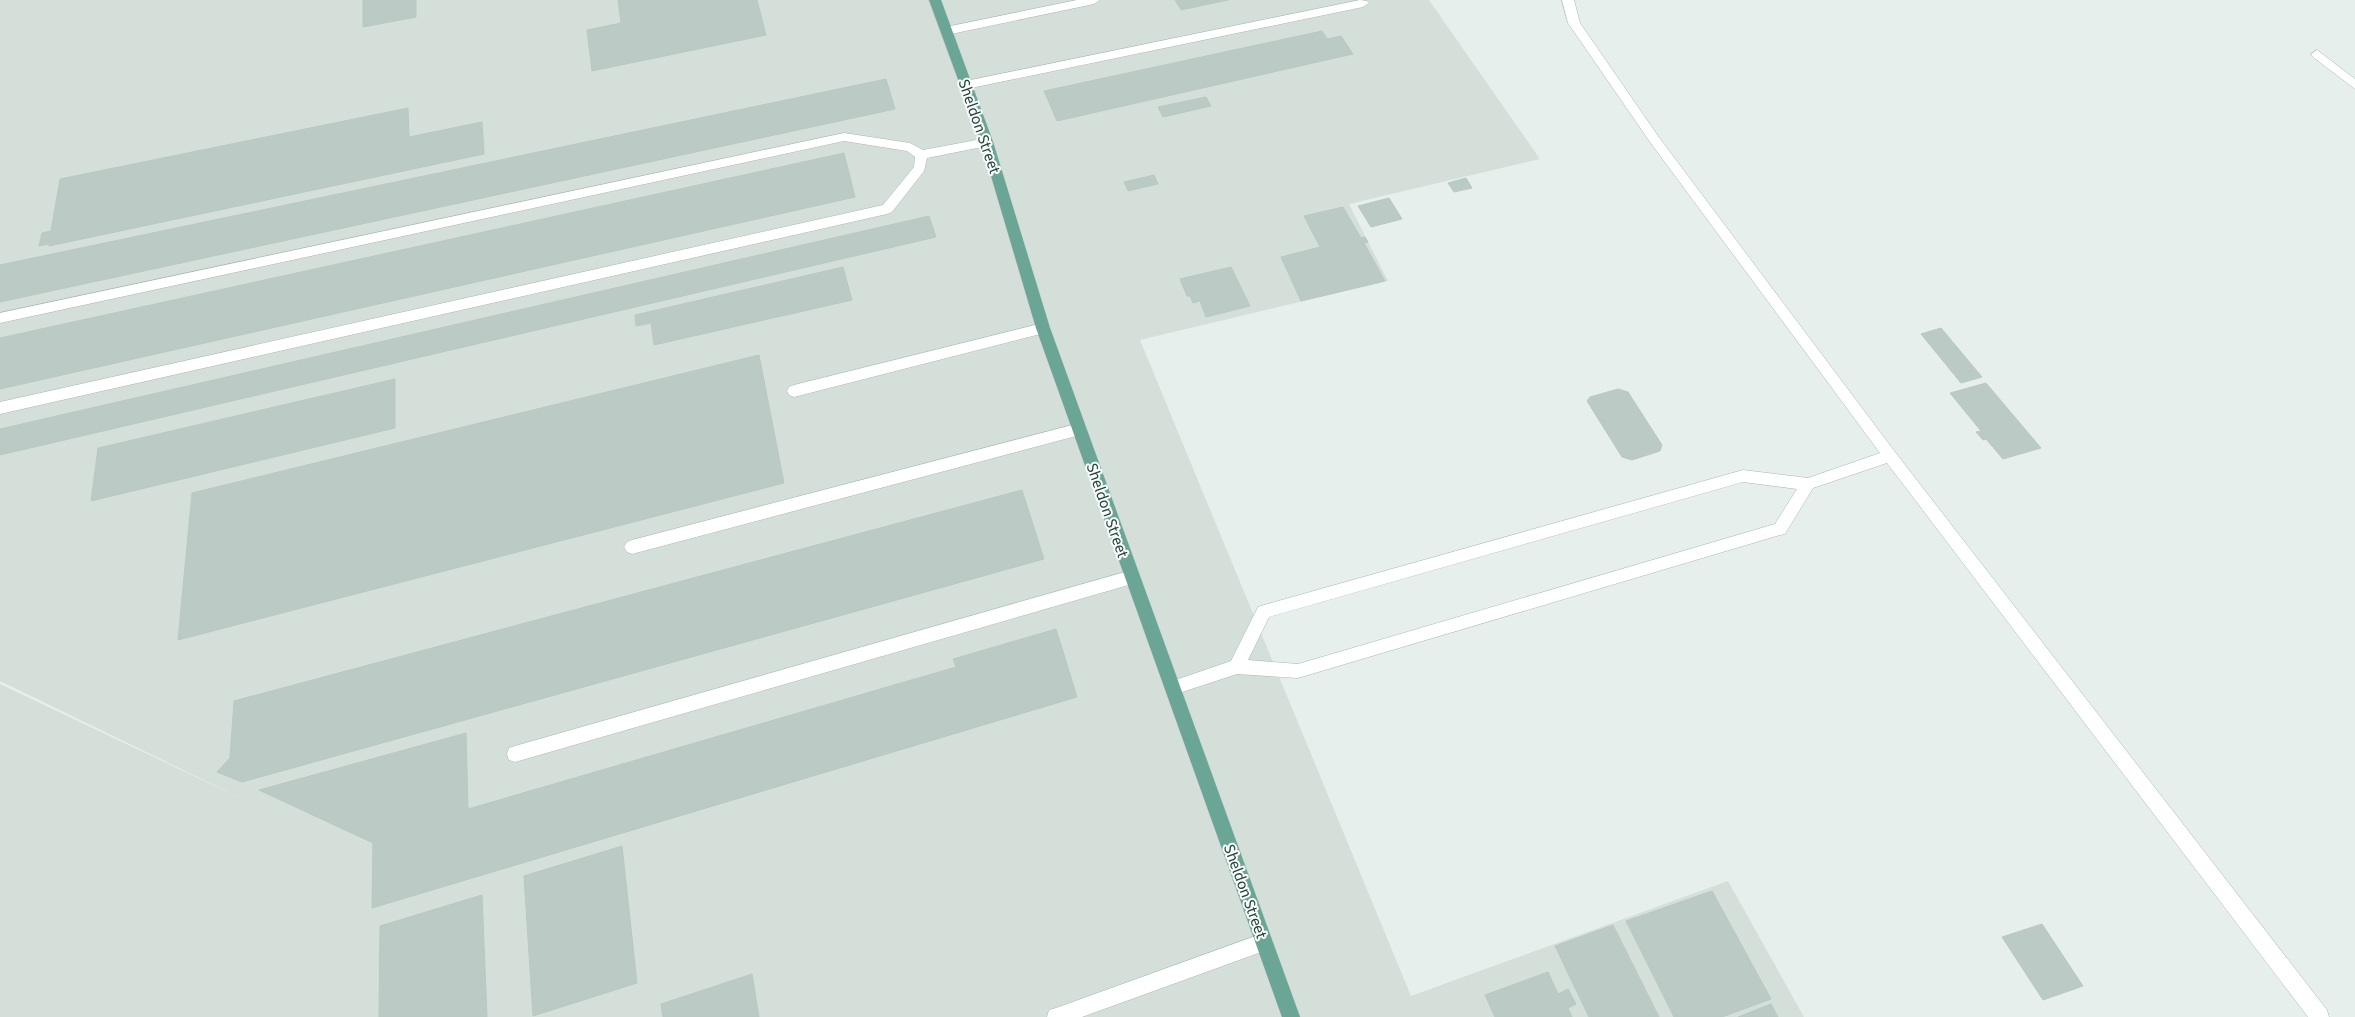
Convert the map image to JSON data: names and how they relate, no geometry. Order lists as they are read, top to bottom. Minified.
{"streets":{"main road":["Sheldon Street"]}}
